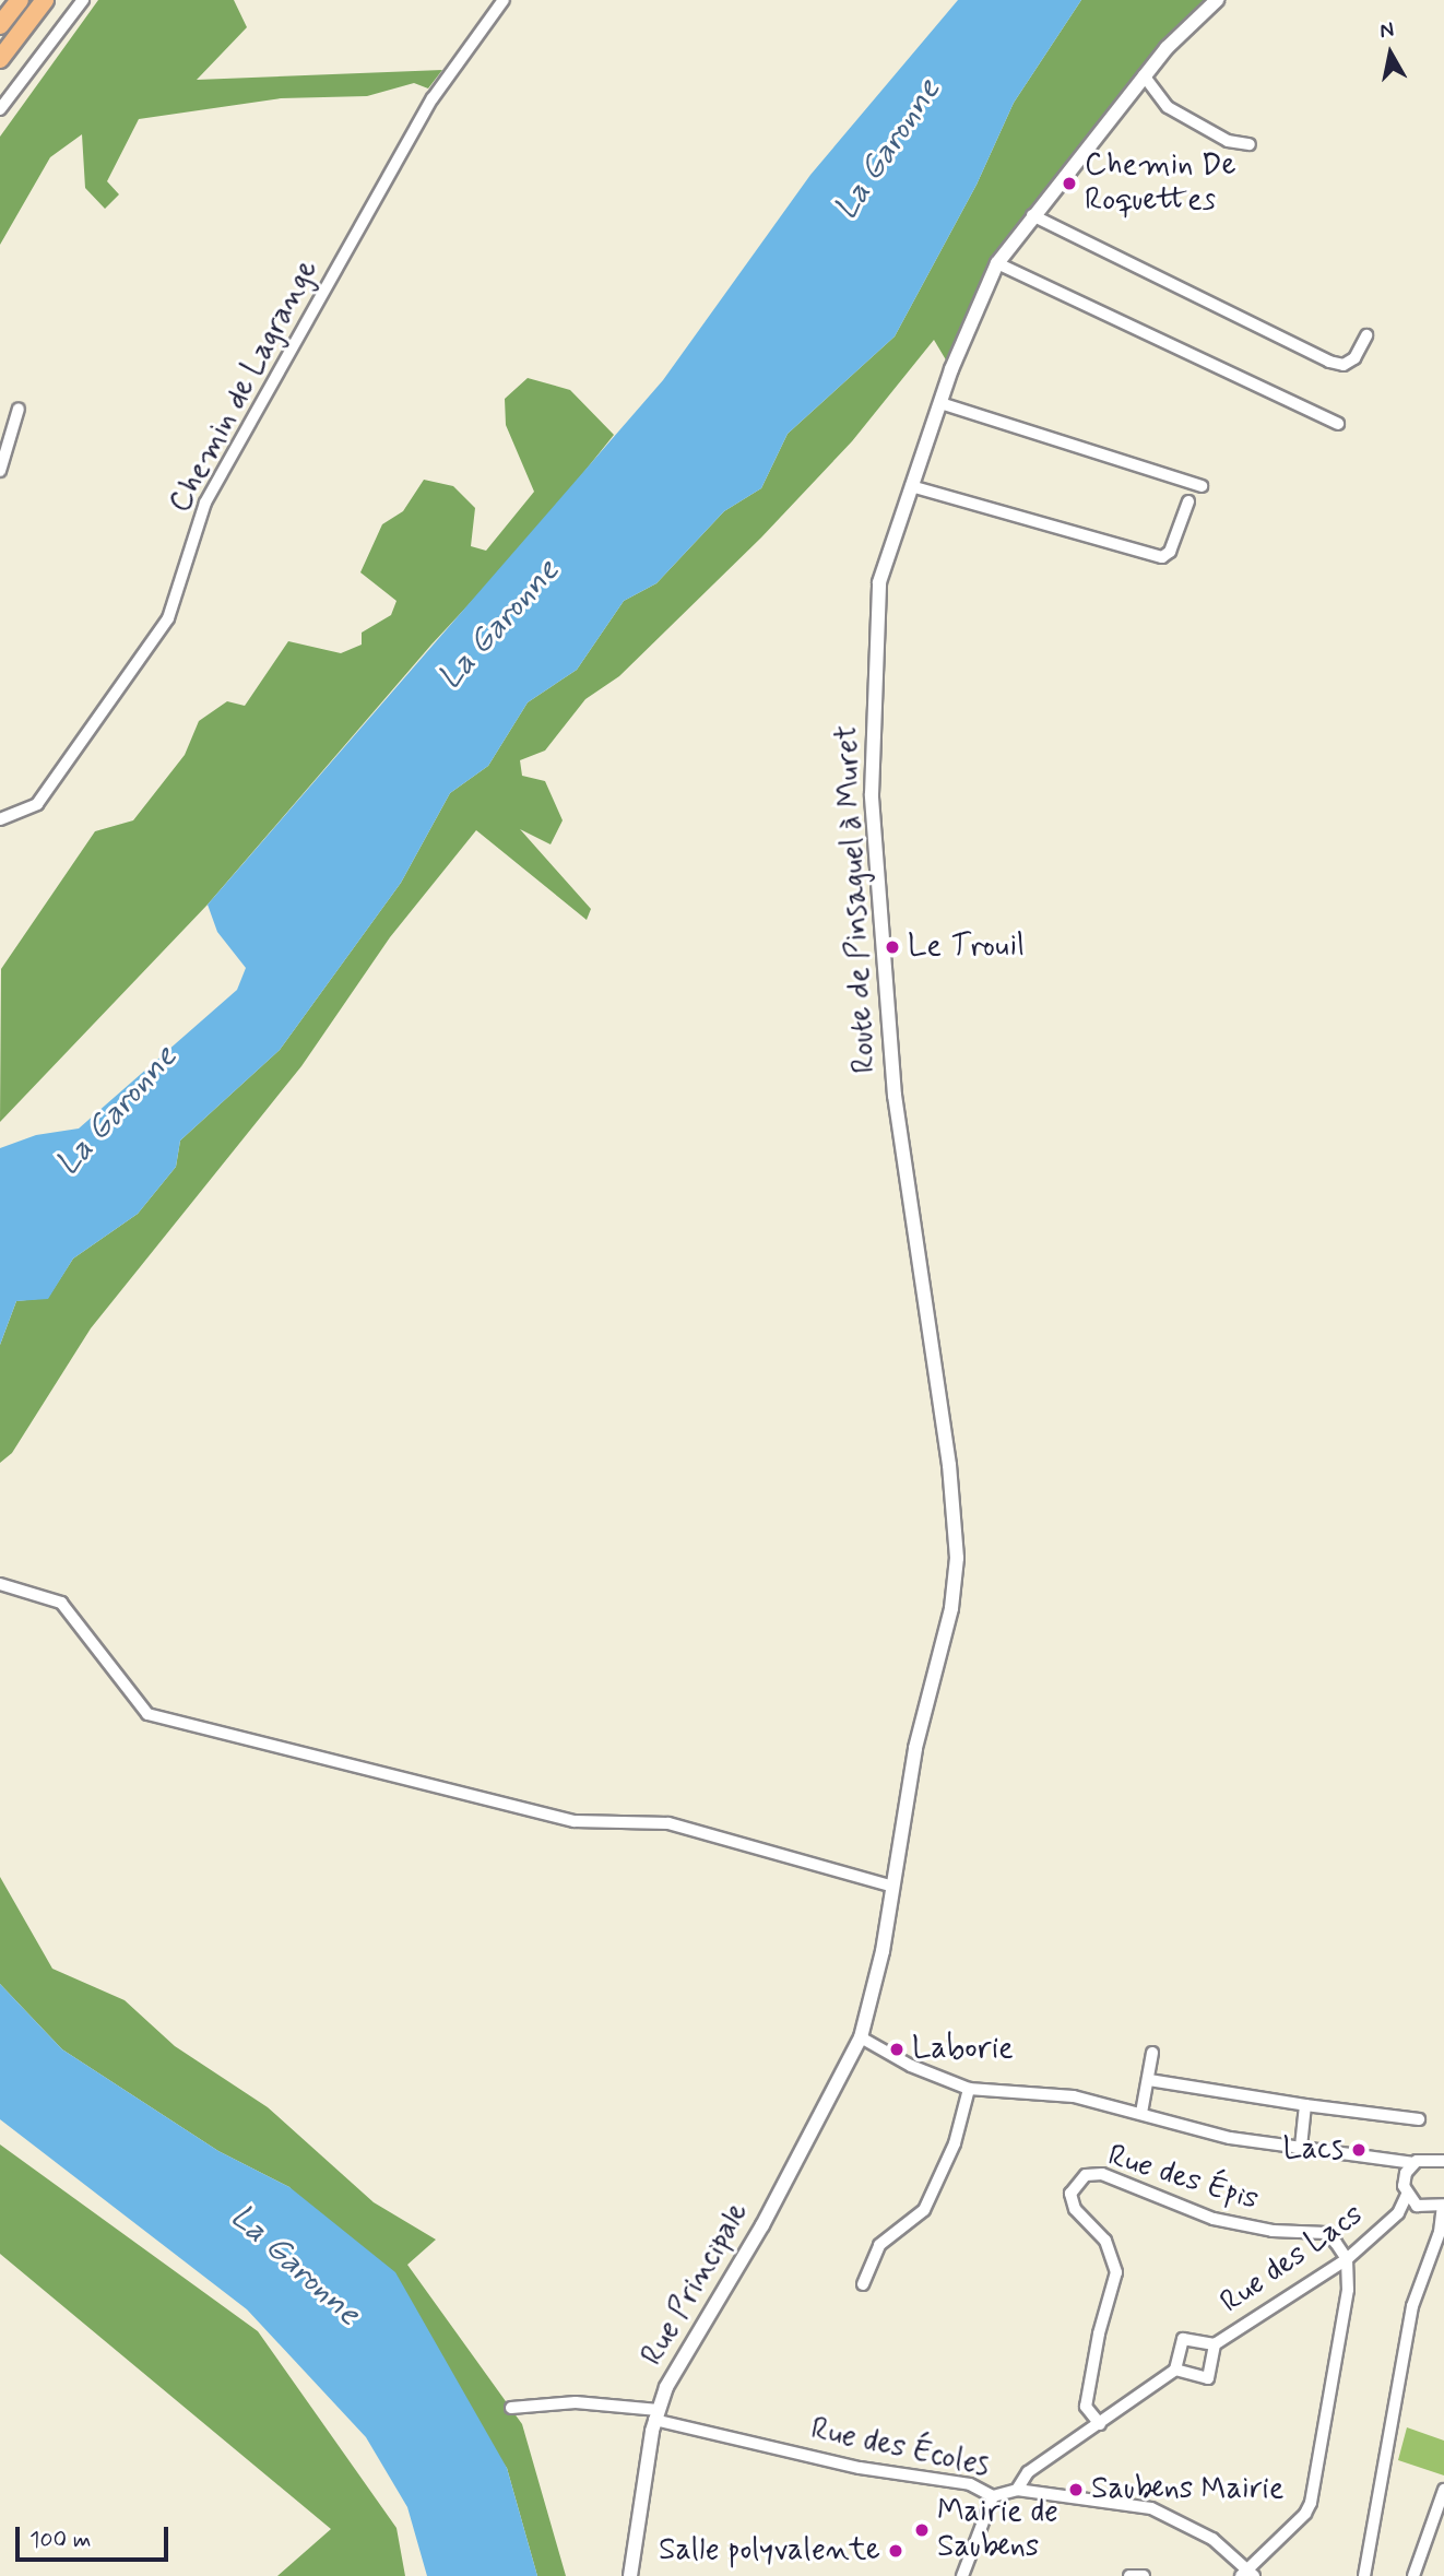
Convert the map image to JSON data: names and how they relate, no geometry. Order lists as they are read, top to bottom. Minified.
{"streets":{"street":["Chemin de Lagrange","Route de Pinsaguel à Muret","Rue des Épis","Rue des Lacs","Rue Principale","Rue des Écoles"]},"crossings":[["Rue des Épis","Rue des Lacs"],["Rue des Lacs","Rue des Écoles"],["Rue Principale","Rue des Écoles"]],"water":["La Garonne"],"places":["Chemin De Roquettes","Le Trouil","Laborie","Lacs","Saubens Mairie","Mairie de Saubens","Salle polyvalente"],"scale_bar":"100 m","north":"top"}
